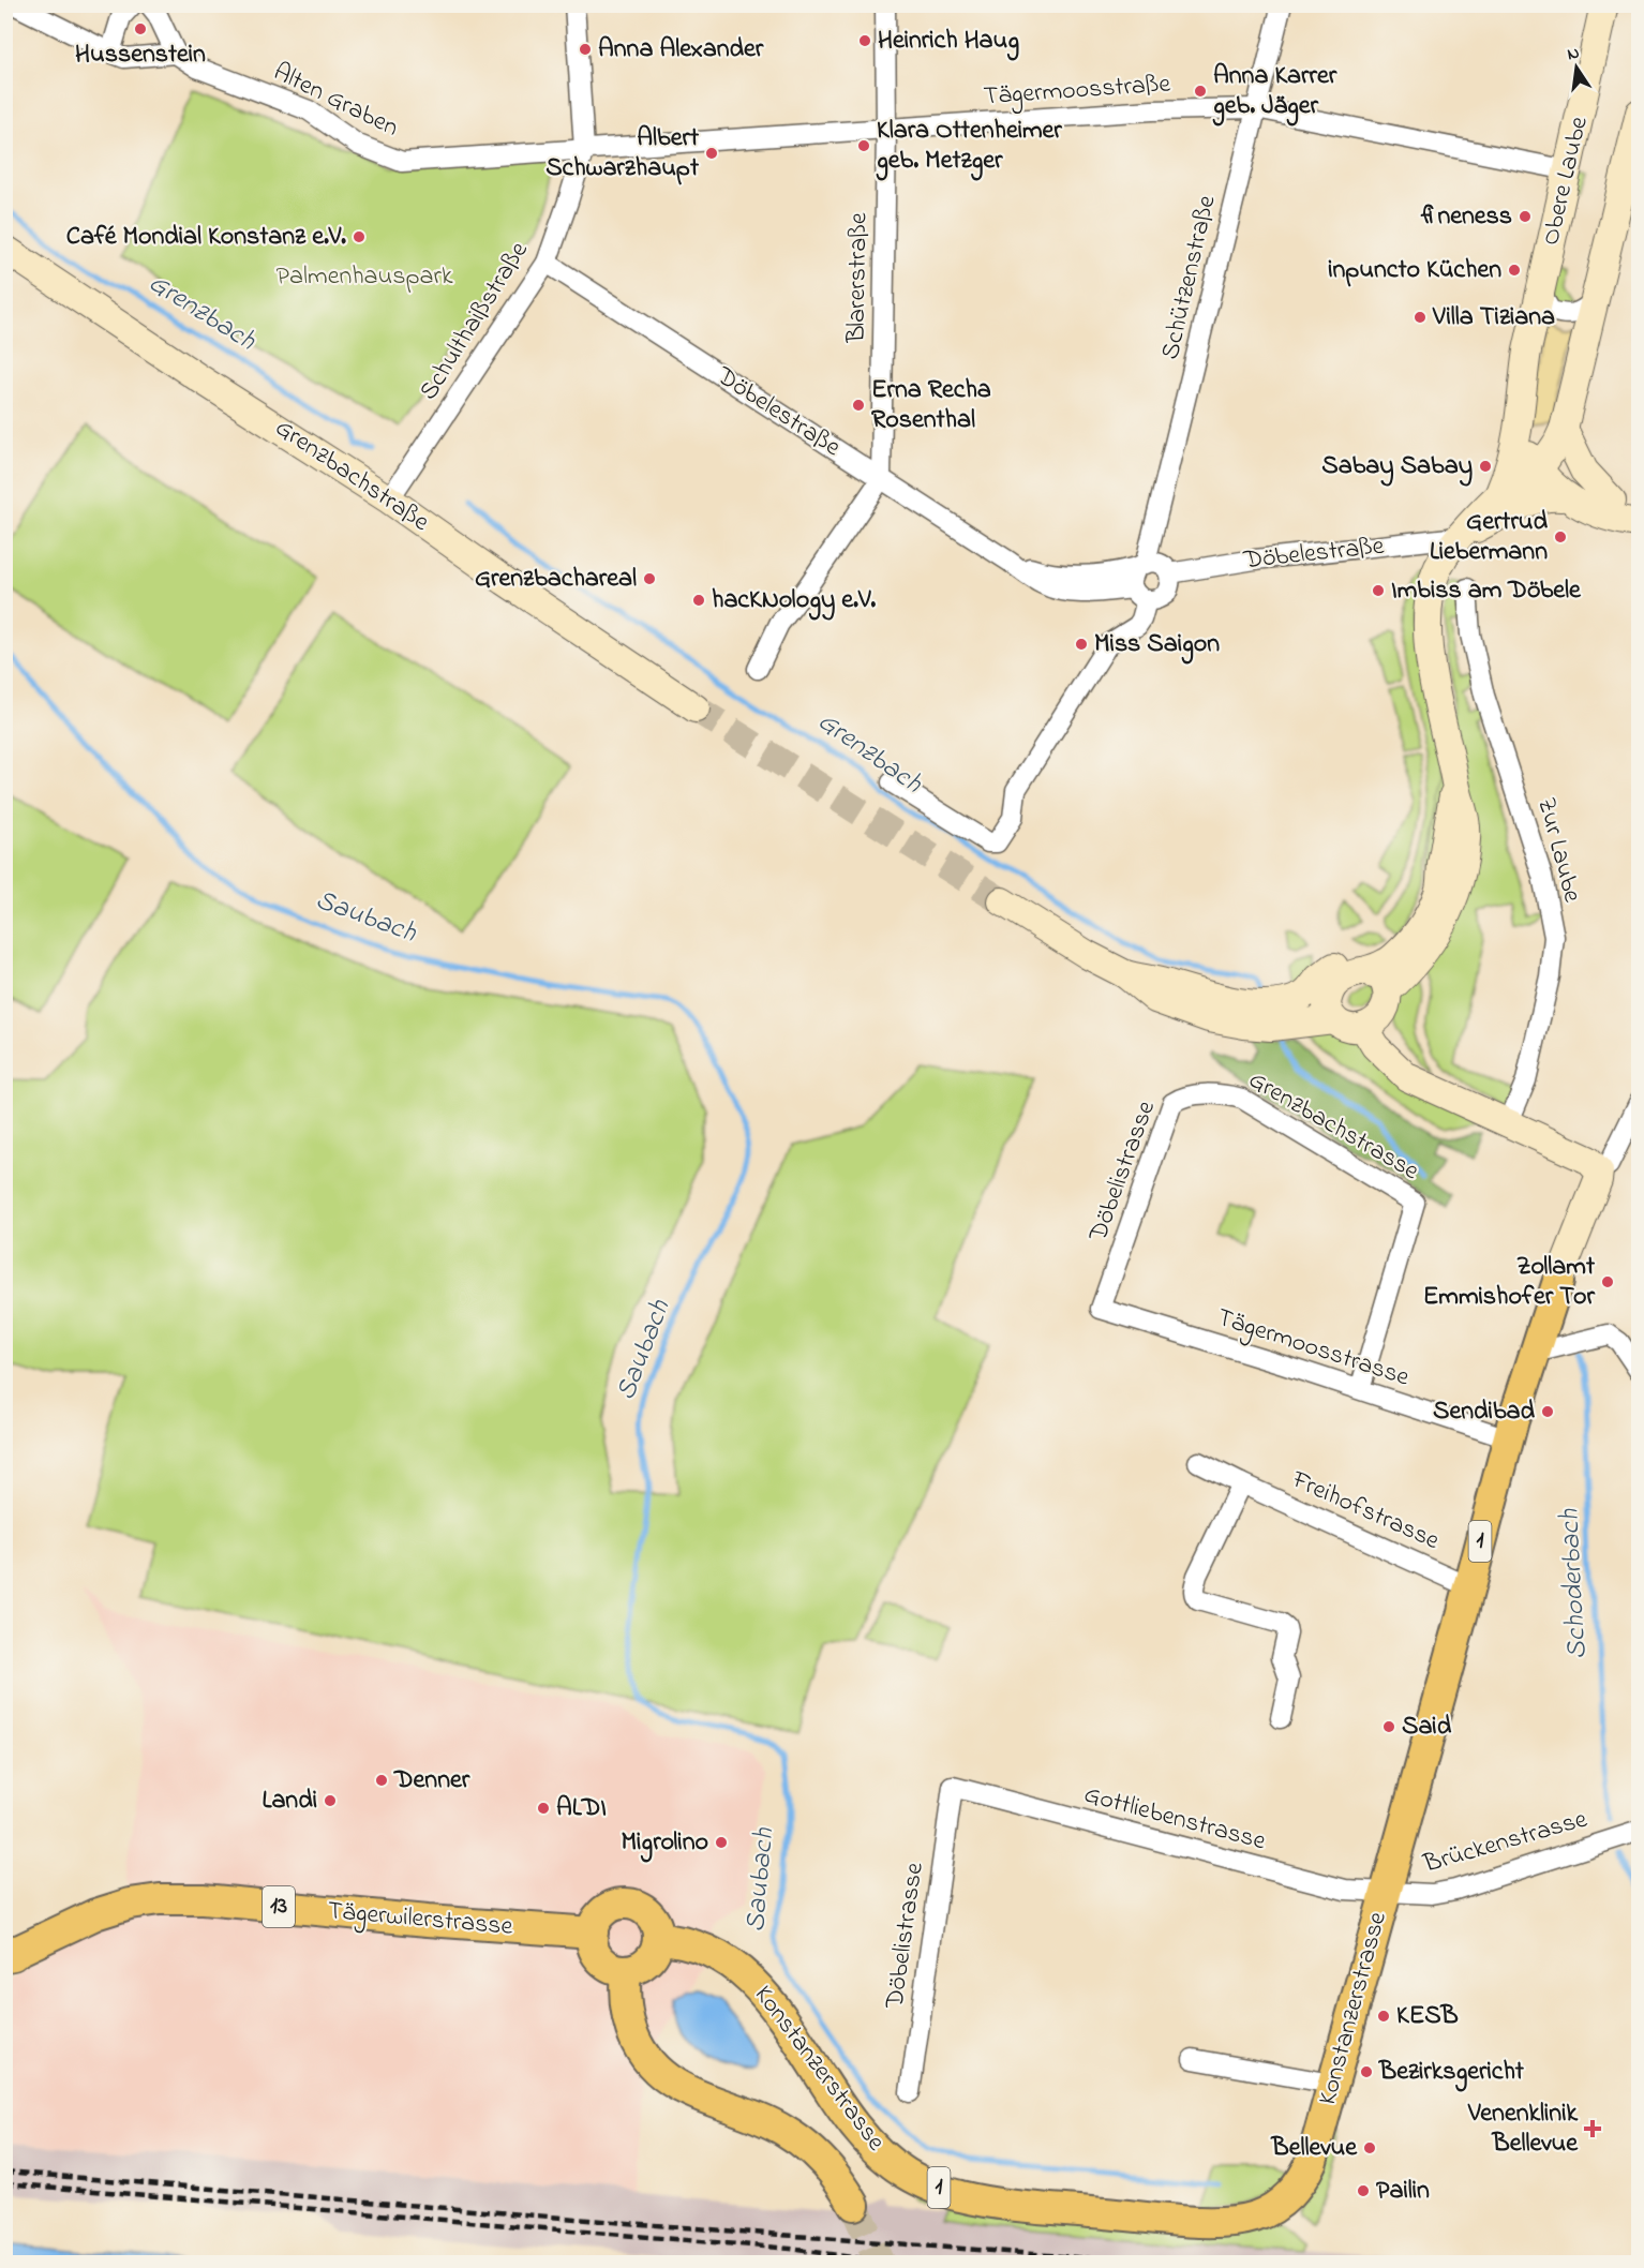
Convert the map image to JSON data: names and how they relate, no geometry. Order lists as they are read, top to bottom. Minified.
{"streets":{"main road":["Obere Laube","Döbelestraße","Grenzbachstraße","1","13","Tägerwilerstrasse","Konstanzerstrasse"],"street":["Tägermoosstraße","Alten Graben","Blarerstraße","Schützenstraße","Schulthaißstraße","Zur Laube","Grenzbachstrasse","Döbelistrasse","Tägermoosstrasse","Freihofstrasse","Gottliebenstrasse","Brückenstrasse"]},"crossings":[["Tägermoosstraße","Alten Graben"],["Tägermoosstraße","Obere Laube"],["Tägermoosstraße","Blarerstraße"],["Tägermoosstraße","Schützenstraße"],["Tägermoosstraße","Schulthaißstraße"],["Alten Graben","Schulthaißstraße"],["Blarerstraße","Döbelestraße"],["Schützenstraße","Döbelestraße"],["Schulthaißstraße","Döbelestraße"],["Schulthaißstraße","Grenzbachstraße"],["Grenzbachstrasse","Döbelistrasse"],["Grenzbachstrasse","Tägermoosstrasse"],["Döbelistrasse","Tägermoosstrasse"],["Döbelistrasse","Gottliebenstrasse"],["Tägermoosstrasse","Konstanzerstrasse"],["Freihofstrasse","Konstanzerstrasse"],["Gottliebenstrasse","Brückenstrasse"],["Gottliebenstrasse","Konstanzerstrasse"],["Brückenstrasse","Konstanzerstrasse"],["Tägerwilerstrasse","Konstanzerstrasse"]],"water":["Grenzbach","Saubach","Schoderbach"],"parks":["Palmenhauspark"],"places":{"other":["Hussenstein","Heinrich Haug","Anna Alexander","Anna Karrer geb. Jäger","Klara Ottenheimer geb. Metzger","Albert Schwarzhaupt","fineness","Café Mondial Konstanz e.V.","inpuncto Küchen","Villa Tiziana","Erna Recha Rosenthal","Sabay Sabay","Gertrud Liebermann","Grenzbachareal","Imbiss am Döbele","hacKNology e.V.","Miss Saigon","Zollamt Emmishofer Tor","Sendibad","Said","Denner","Landi","ALDI","Migrolino","KESB","Bezirksgericht","Bellevue","Pailin"],"health":["Venenklinik Bellevue"]},"north":"top"}
